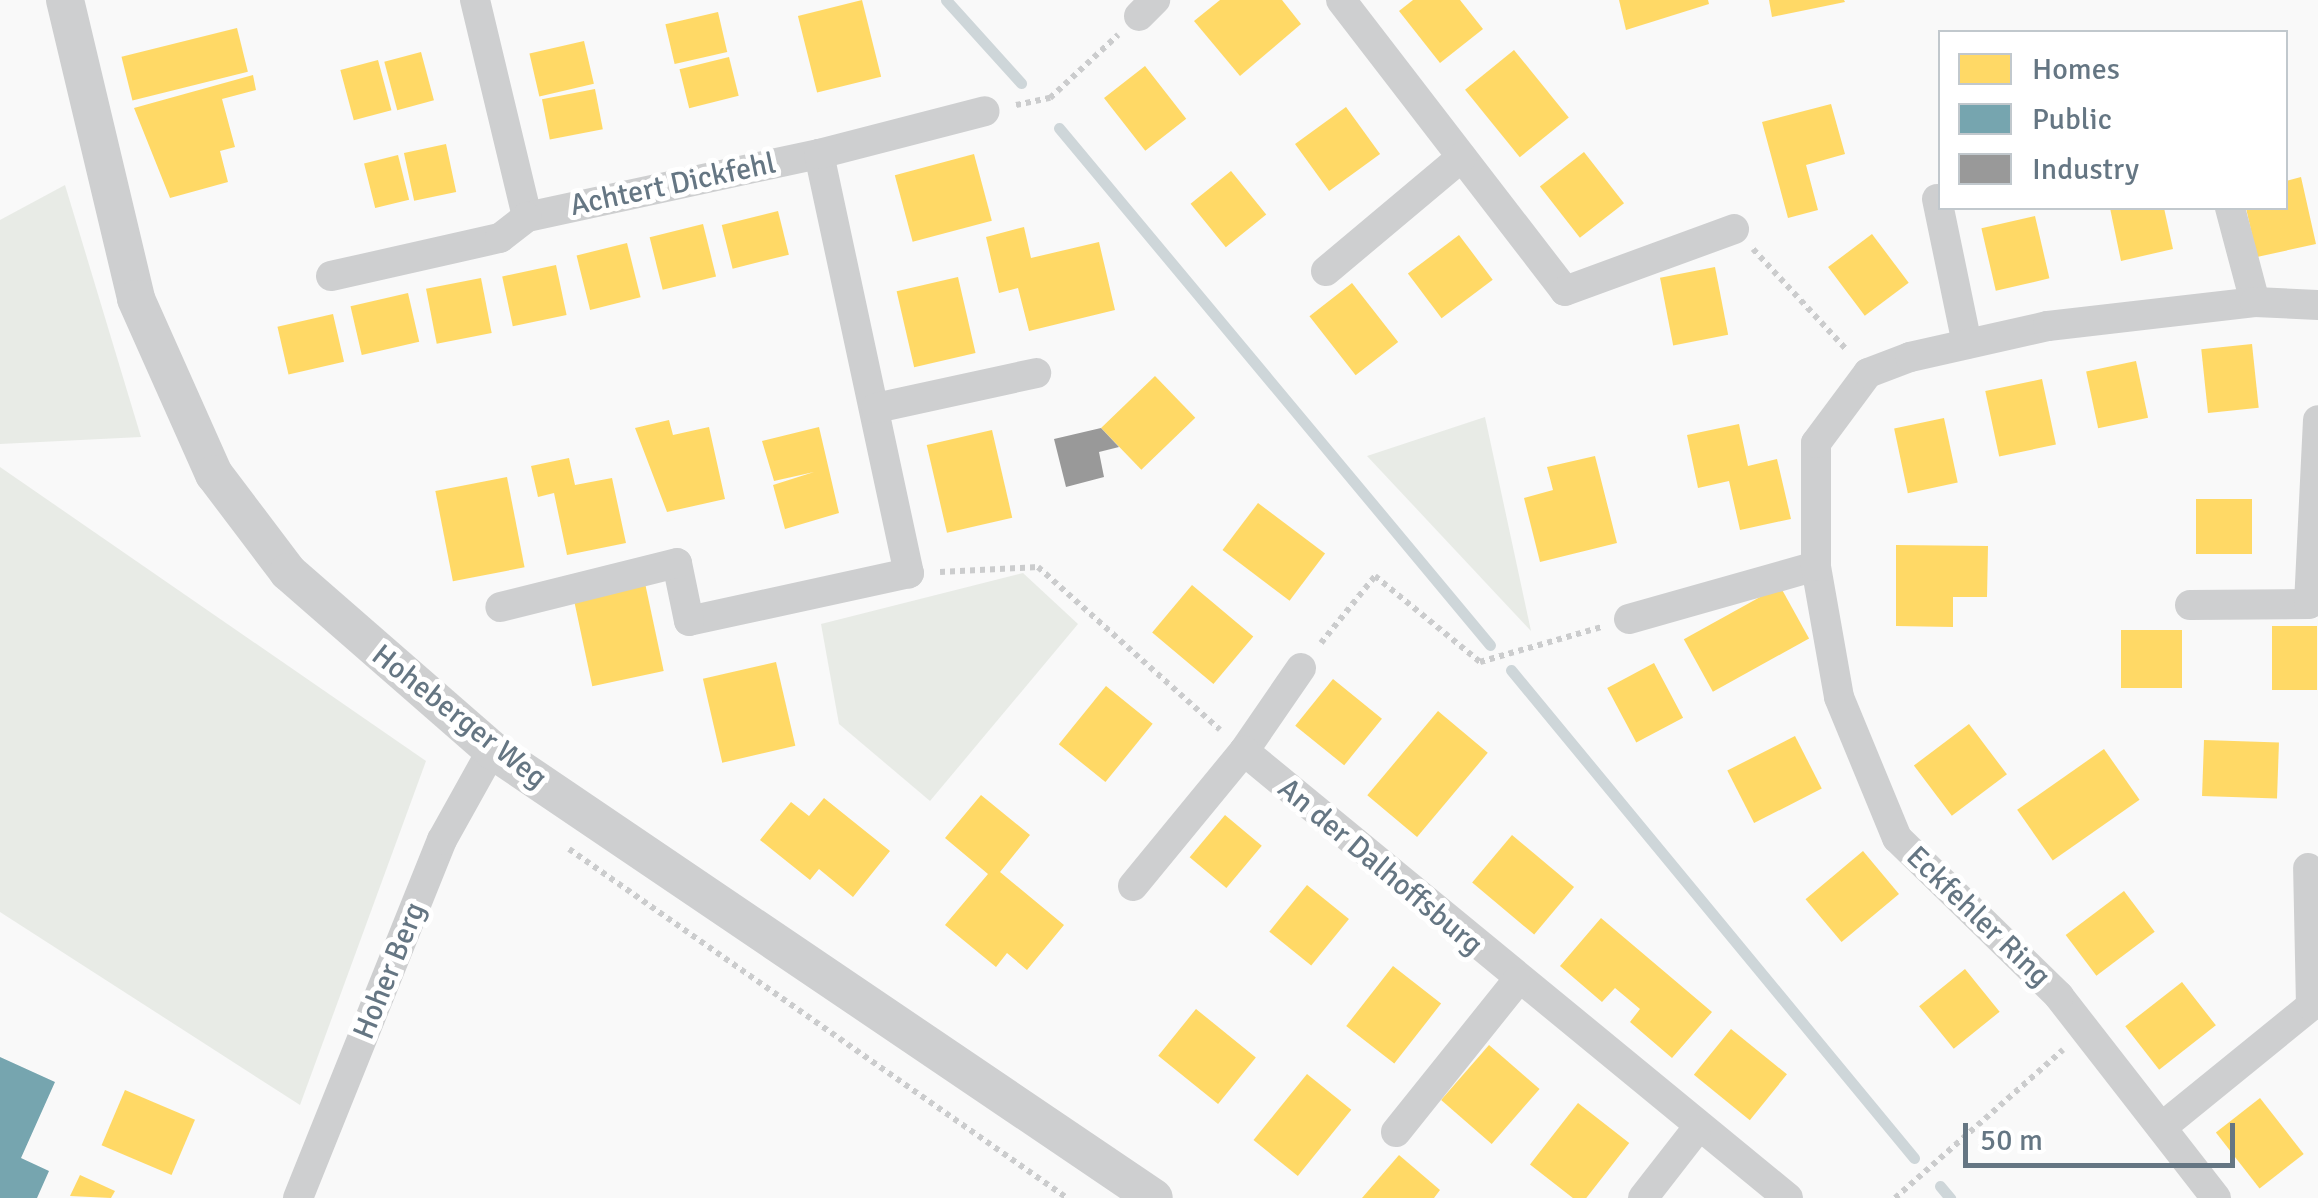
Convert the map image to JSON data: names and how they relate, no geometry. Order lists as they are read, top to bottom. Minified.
{"streets":{"street":["Achtert Dickfehl","Hoheberger Weg","An der Dalhoffsburg","Eckfehler Ring","Hoher Berg"]},"crossings":[["Hoheberger Weg","Hoher Berg"]],"legend":["Homes","Public","Industry"],"scale_bar":"50 m"}
